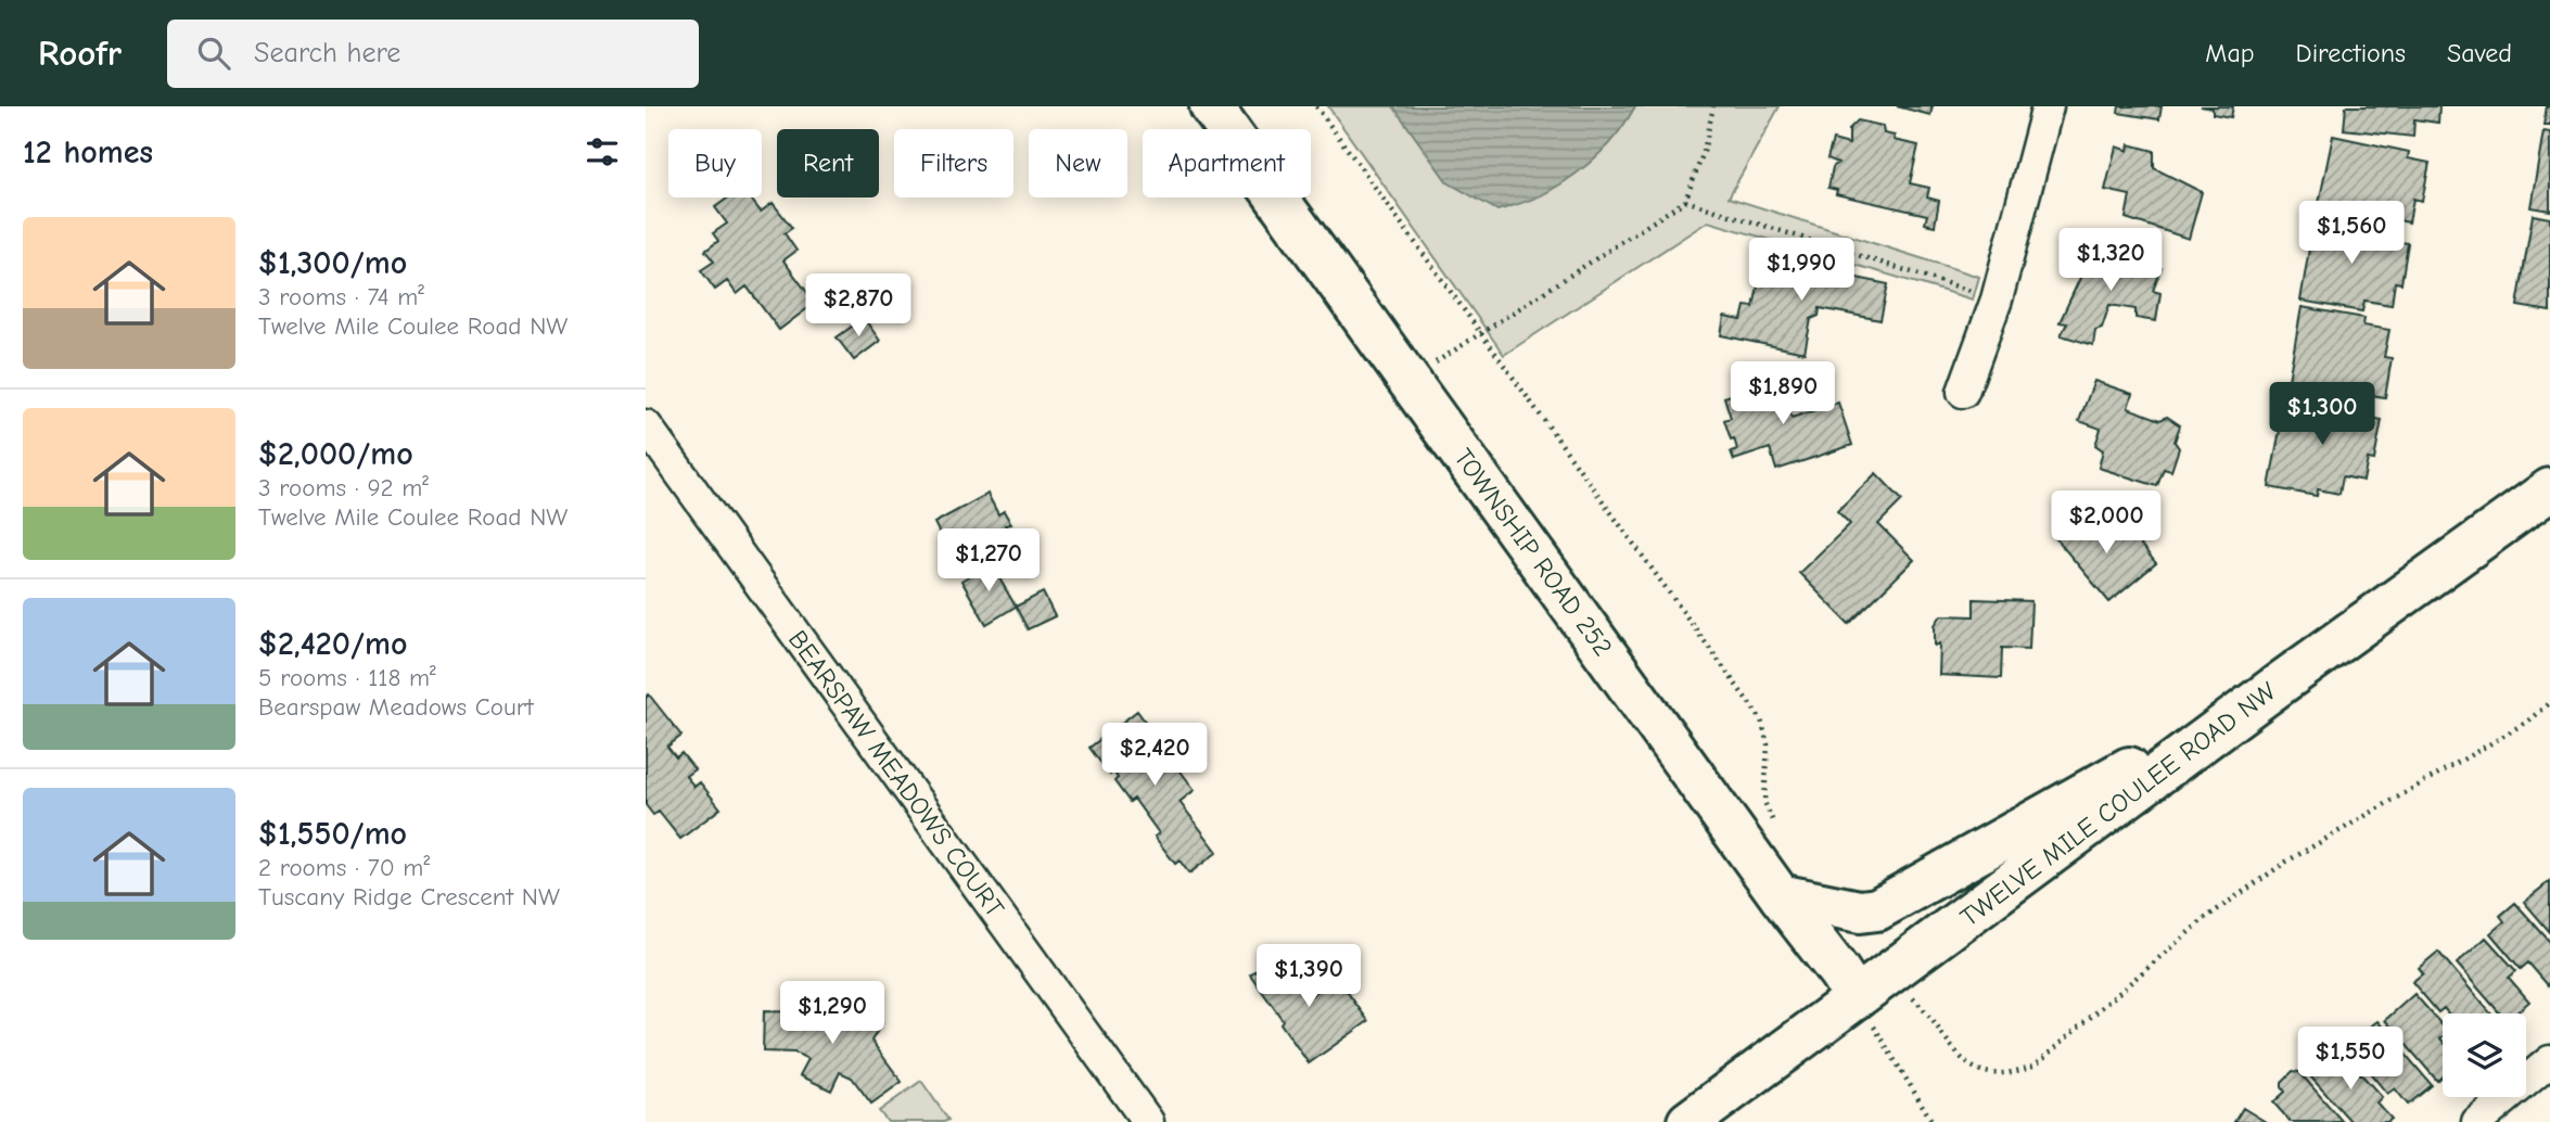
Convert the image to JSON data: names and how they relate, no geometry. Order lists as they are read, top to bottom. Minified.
{"streets":{"street":["TOWNSHIP ROAD 252","BEARSPAW MEADOWS COURT","TWELVE MILE COULEE ROAD NW"]},"crossings":[["TOWNSHIP ROAD 252","TWELVE MILE COULEE ROAD NW"]],"page":{"header":"Roofr","search":"Search here","nav":["Map","Directions","Saved"],"heading":"12 homes","chip":["Buy","Rent","Filters","New","Apartment"],"list":[{"name":"$1,300/mo","note":"3 rooms · 74 m² · Twelve Mile Coulee Road NW"},{"name":"$2,000/mo","note":"3 rooms · 92 m² · Twelve Mile Coulee Road NW"},{"name":"$2,420/mo","note":"5 rooms · 118 m² · Bearspaw Meadows Court"},{"name":"$1,550/mo","note":"2 rooms · 70 m² · Tuscany Ridge Crescent NW"}],"price":["$1,560","$1,320","$1,990","$2,870","$1,890","$1,300","$2,000","$1,270","$2,420","$1,390","$1,290","$1,550"]}}
